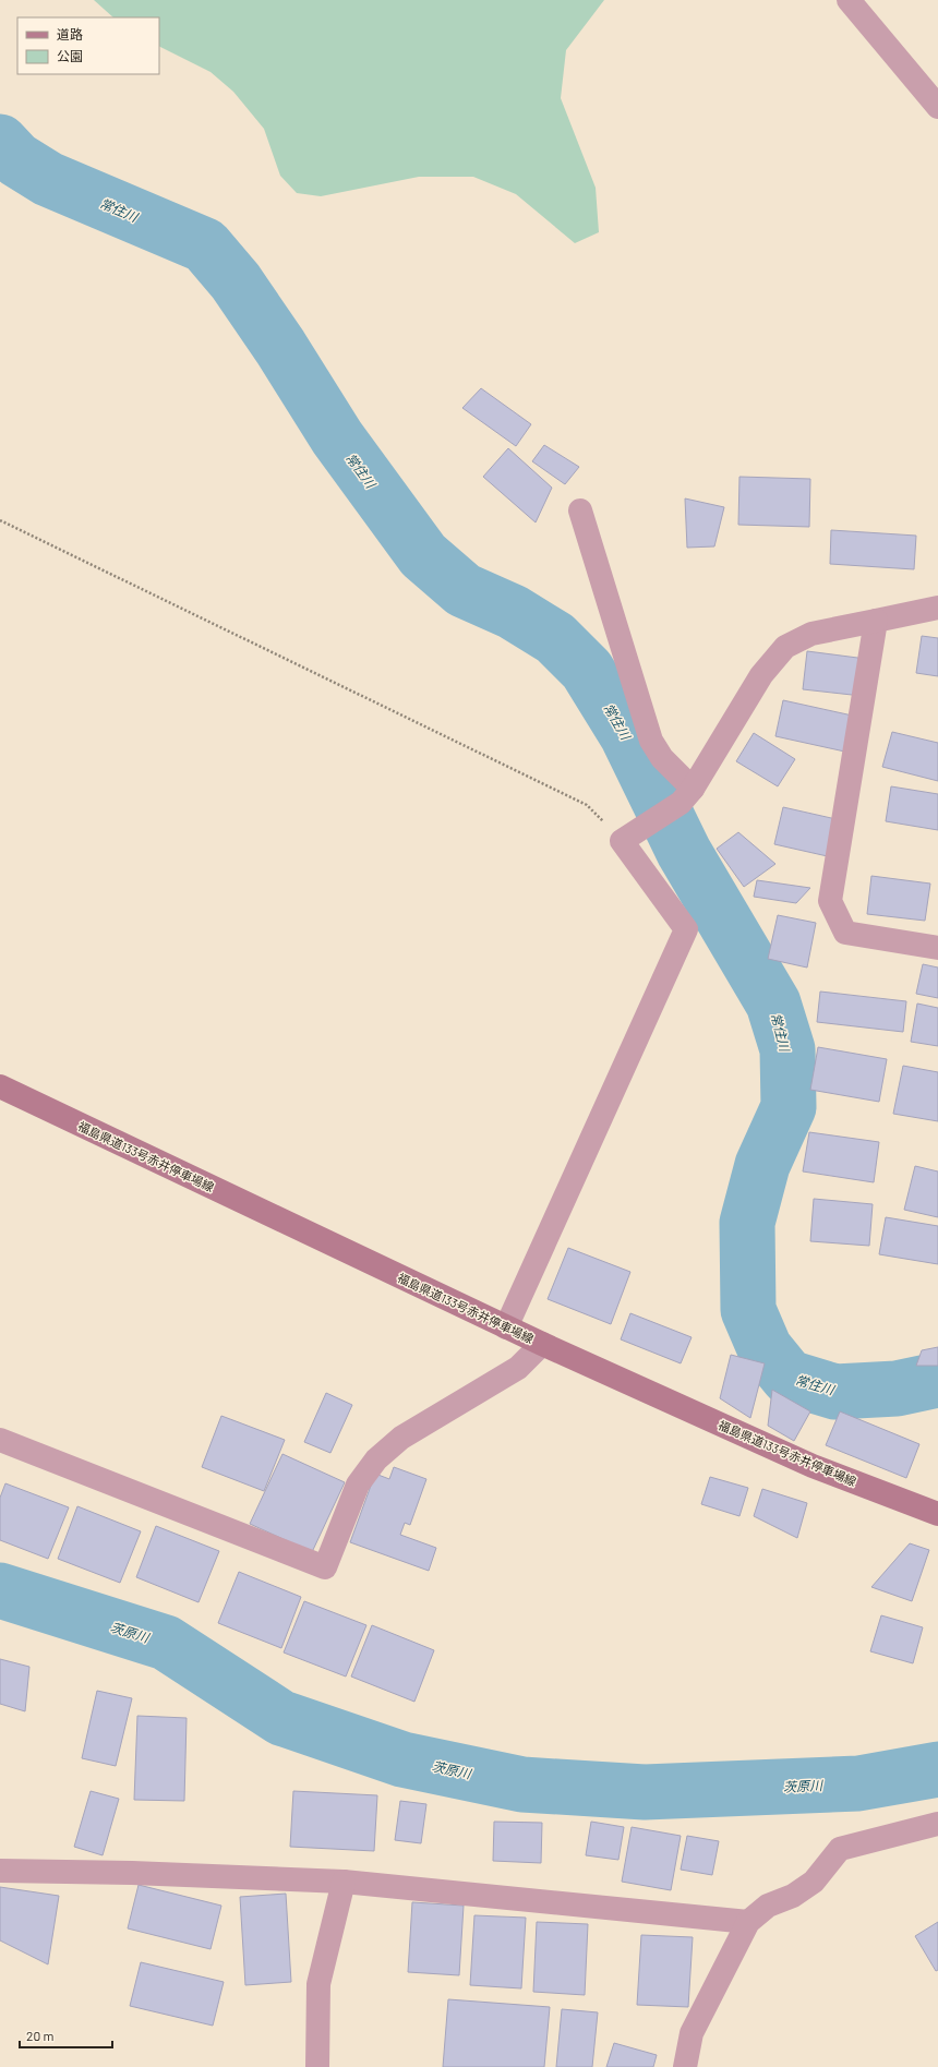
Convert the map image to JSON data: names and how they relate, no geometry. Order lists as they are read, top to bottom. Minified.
{"streets":{"main road":["福島県道133号赤井停車場線"]},"water":["常住川","茨原川"],"legend":["道路","公園"],"scale_bar":"20 m"}
